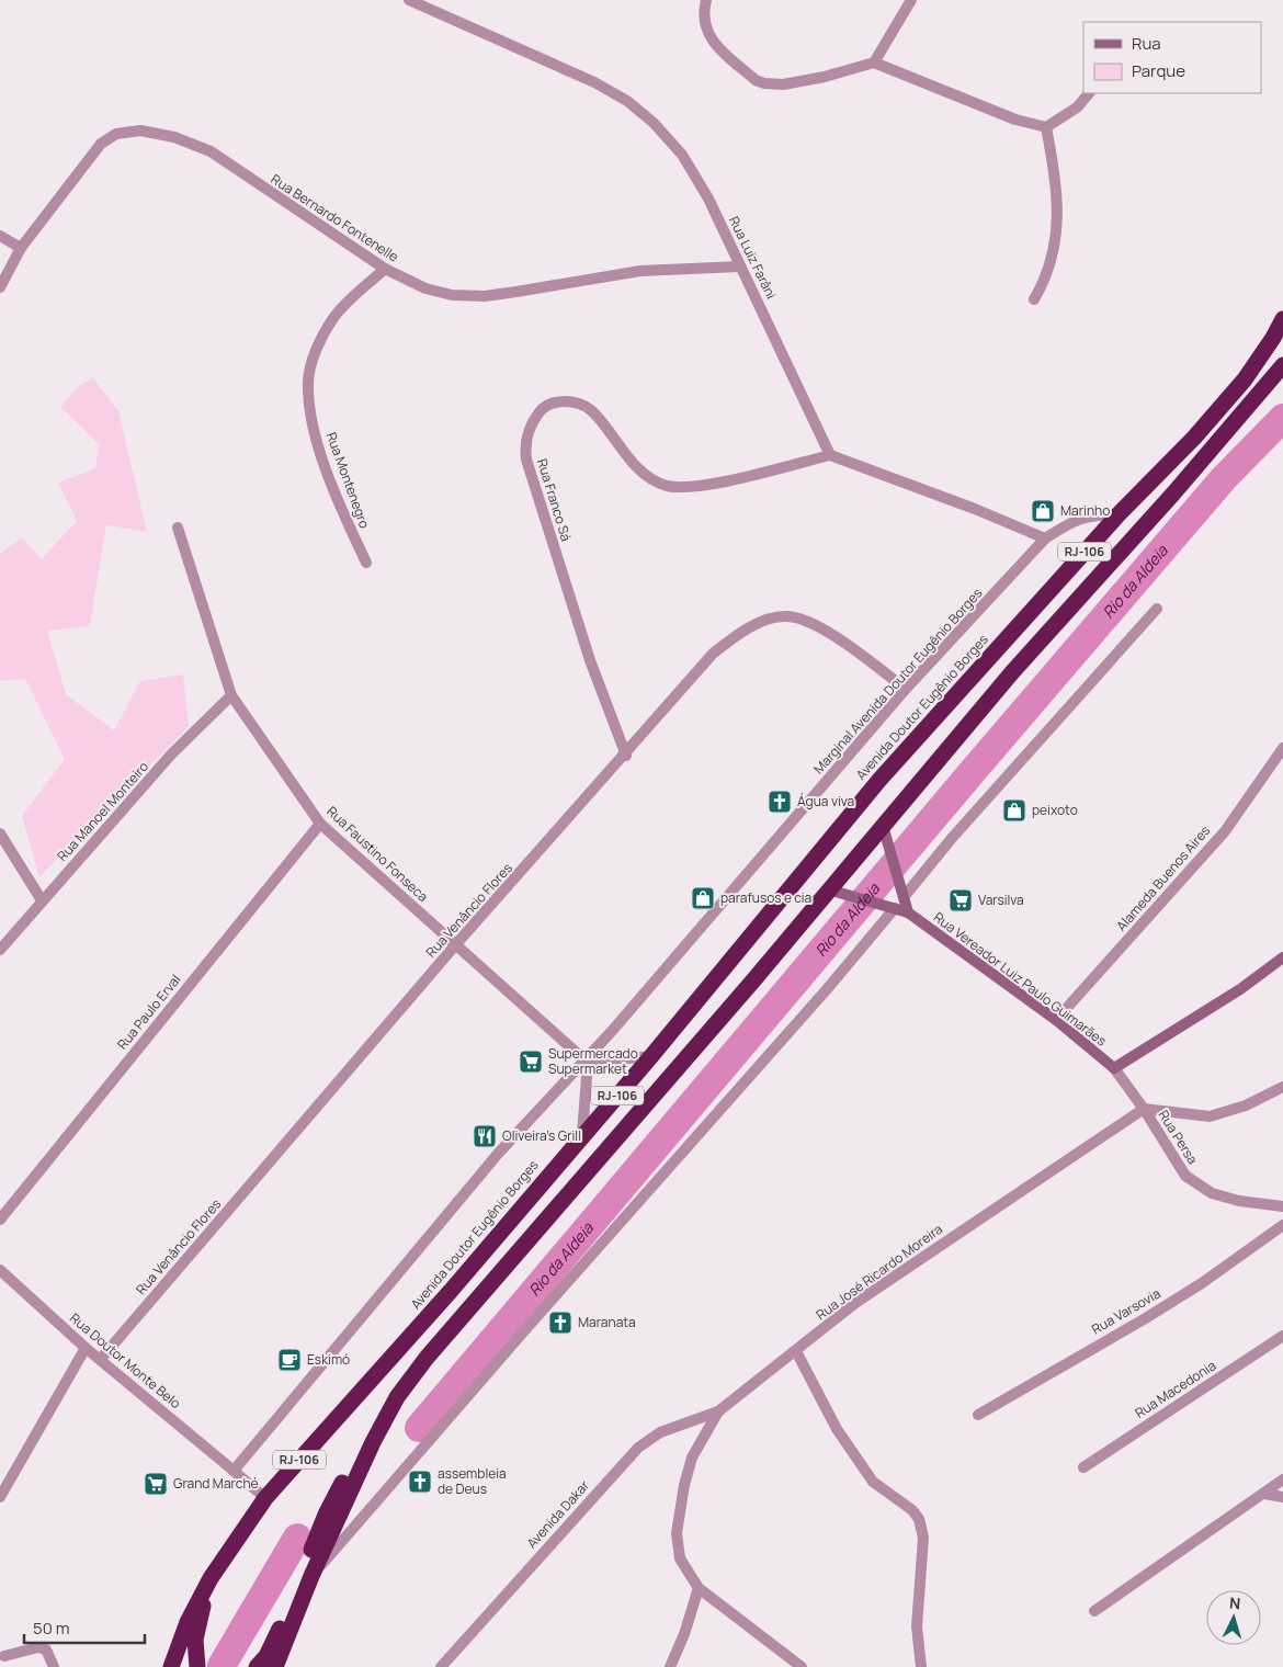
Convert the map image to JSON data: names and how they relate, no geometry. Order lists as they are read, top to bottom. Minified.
{"streets":{"highway":["RJ-106","Avenida Doutor Eugênio Borges"],"street":["Rua Bernardo Fontenelle","Rua Luiz Farâni","Rua Montenegro","Rua Franco Sá","Marginal Avenida Doutor Eugênio Borges","Rua Manoel Monteiro","Rua Faustino Fonseca","Alameda Buenos Aires","Rua Venâncio Flores","Rua Vereador Luiz Paulo Guimarães","Rua Paulo Erval","Rua Persa","Rua José Ricardo Moreira","Rua Varsovia","Rua Doutor Monte Belo","Rua Macedonia","Avenida Dakar"]},"crossings":[["Rua Bernardo Fontenelle","Rua Luiz Farâni"],["Rua Bernardo Fontenelle","Rua Montenegro"],["Rua Luiz Farâni","Rua Franco Sá"],["Rua Franco Sá","Rua Venâncio Flores"],["Marginal Avenida Doutor Eugênio Borges","Avenida Doutor Eugênio Borges"],["Marginal Avenida Doutor Eugênio Borges","Rua Faustino Fonseca"],["Marginal Avenida Doutor Eugênio Borges","Rua Venâncio Flores"],["Marginal Avenida Doutor Eugênio Borges","Rua Doutor Monte Belo"],["Rua Manoel Monteiro","Rua Faustino Fonseca"],["Rua Faustino Fonseca","Rua Venâncio Flores"],["Rua Faustino Fonseca","Rua Paulo Erval"],["Alameda Buenos Aires","Rua Vereador Luiz Paulo Guimarães"],["Rua Venâncio Flores","Rua Doutor Monte Belo"],["Rua Vereador Luiz Paulo Guimarães","Rua Persa"],["Rua Vereador Luiz Paulo Guimarães","Rua José Ricardo Moreira"],["Rua Persa","Rua José Ricardo Moreira"],["Rua José Ricardo Moreira","Avenida Dakar"]],"water":["Rio da Aldeia"],"places":{"shop":["Marinho","peixoto","parafusos e cia"],"church":["Água viva","Maranata","assembleia de Deus"],"supermarket":["Varsilva","Supermercado Supermarket","Grand Marché"],"restaurant":["Oliveira's Grill"],"cafe":["Eskimó"]},"legend":["Rua","Parque"],"scale_bar":"50 m","north":"top"}
